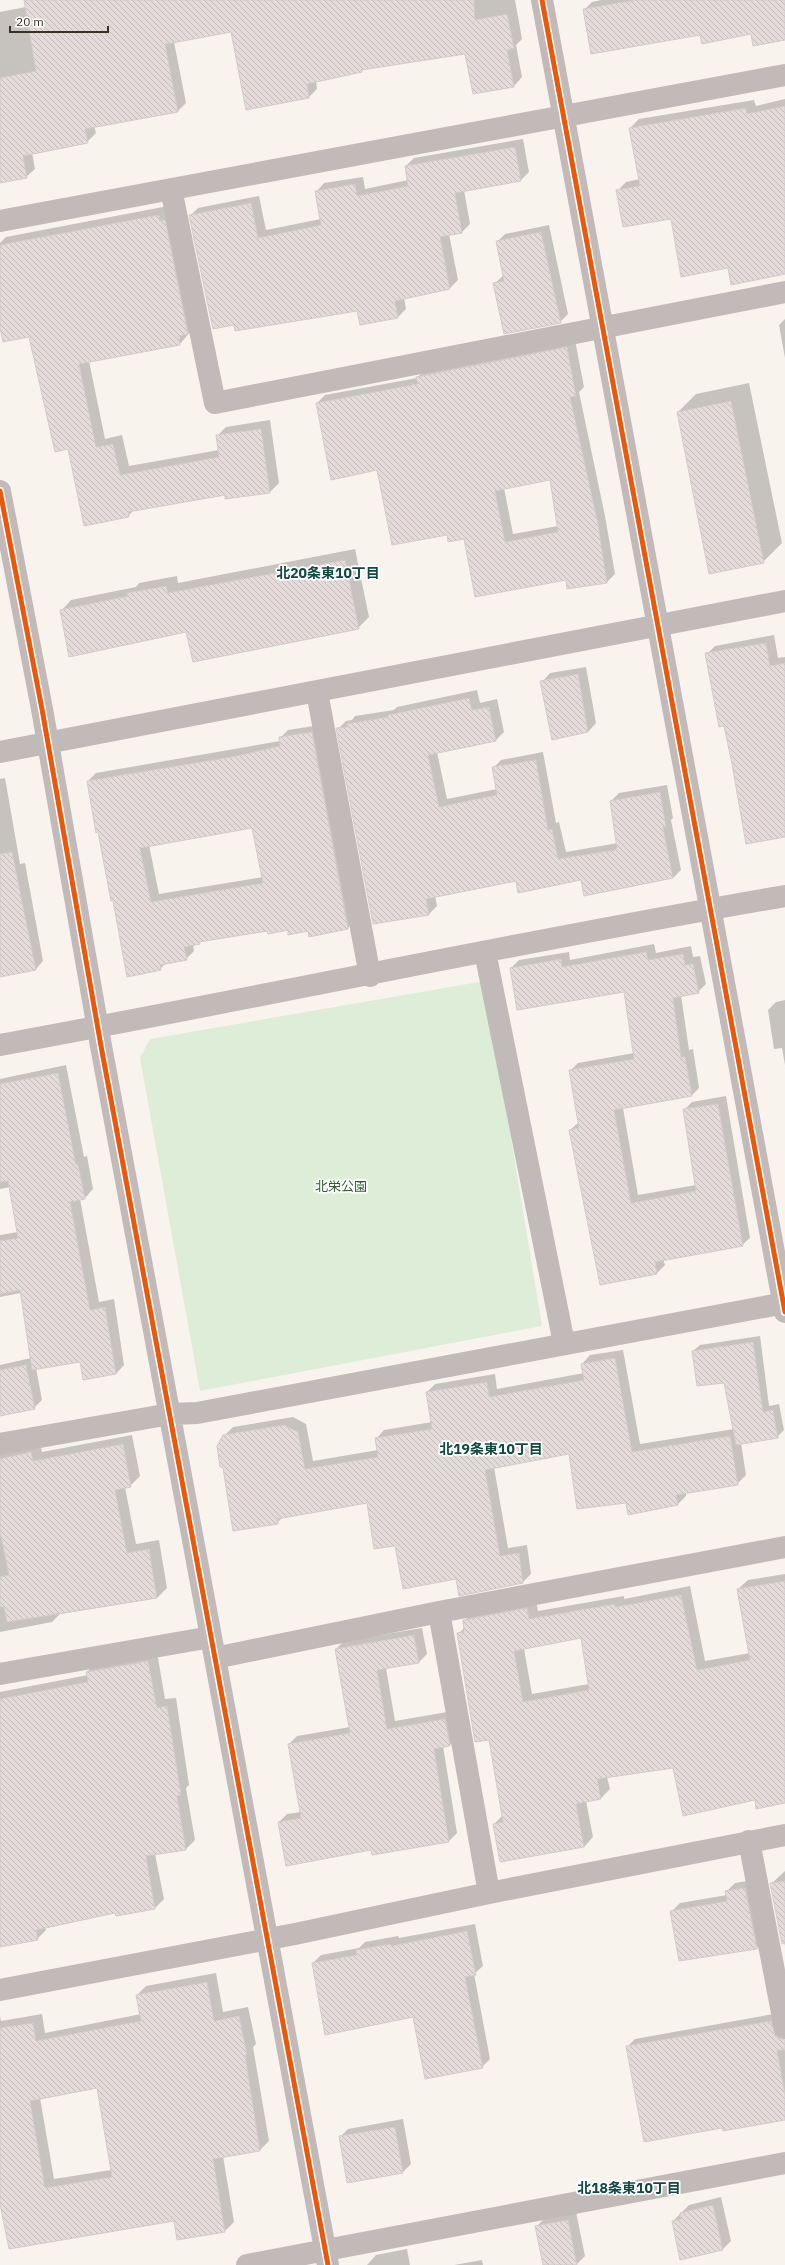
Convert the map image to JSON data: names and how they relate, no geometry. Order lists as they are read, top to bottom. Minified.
{"districts":["北20条東10丁目","北19条東10丁目","北18条東10丁目"],"parks":["北栄公園"],"scale_bar":"20 m"}
